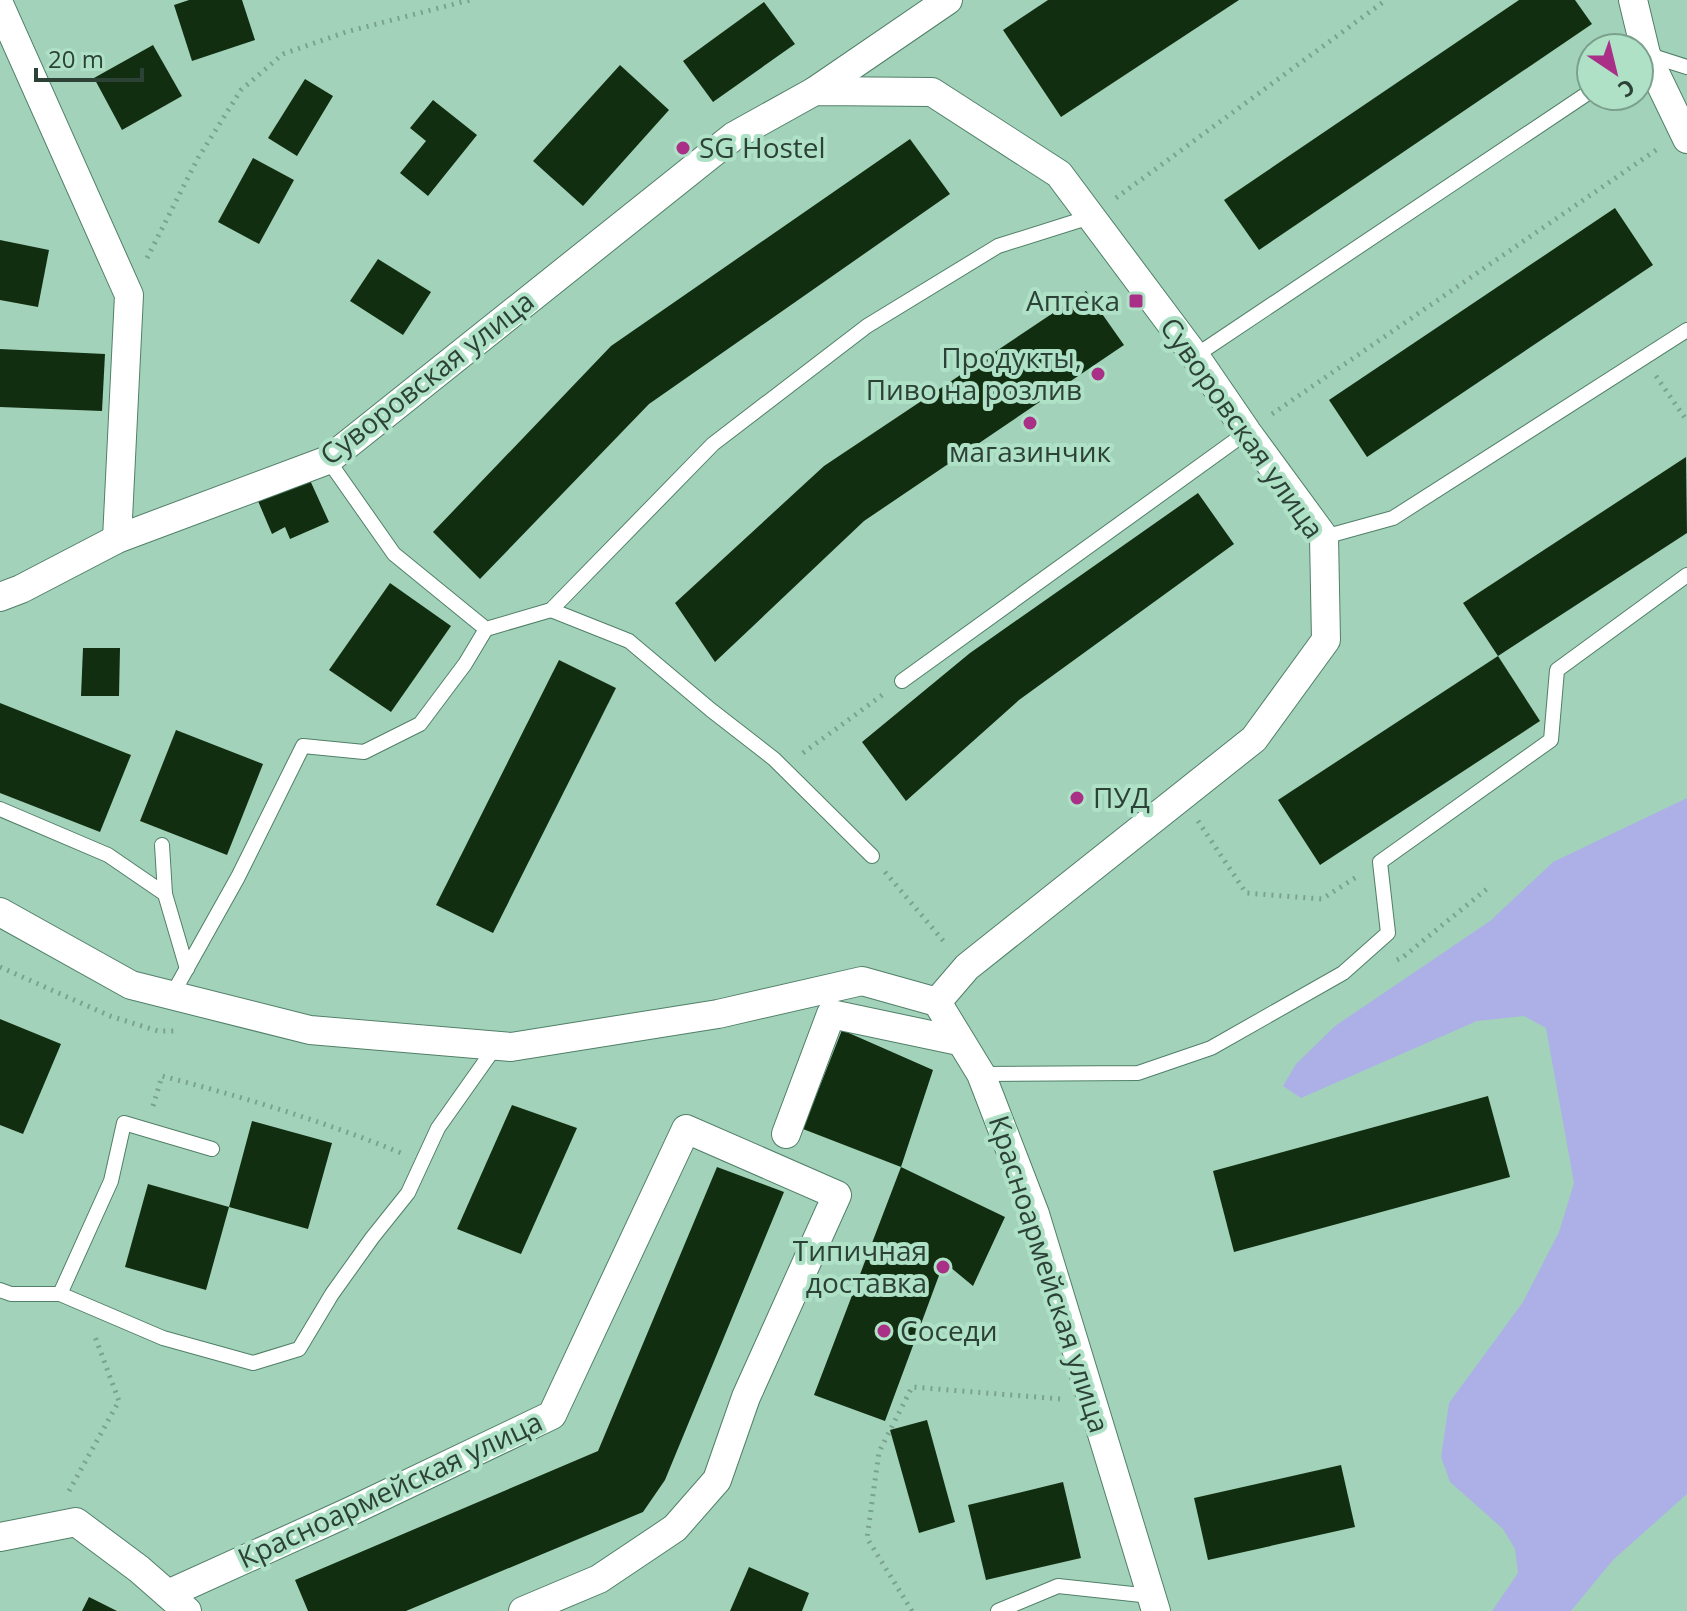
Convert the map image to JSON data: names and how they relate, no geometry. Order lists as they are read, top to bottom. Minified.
{"streets":{"street":["Суворовская улица","Красноармейская улица"]},"crossings":[["Суворовская улица","Красноармейская улица"]],"places":{"other":["SG Hostel","Продукты, Пиво на розлив","магазинчик","ПУД","Типичная доставка","Соседи"],"transit":["Аптека"]},"scale_bar":"20 m","north":"bottom right"}
